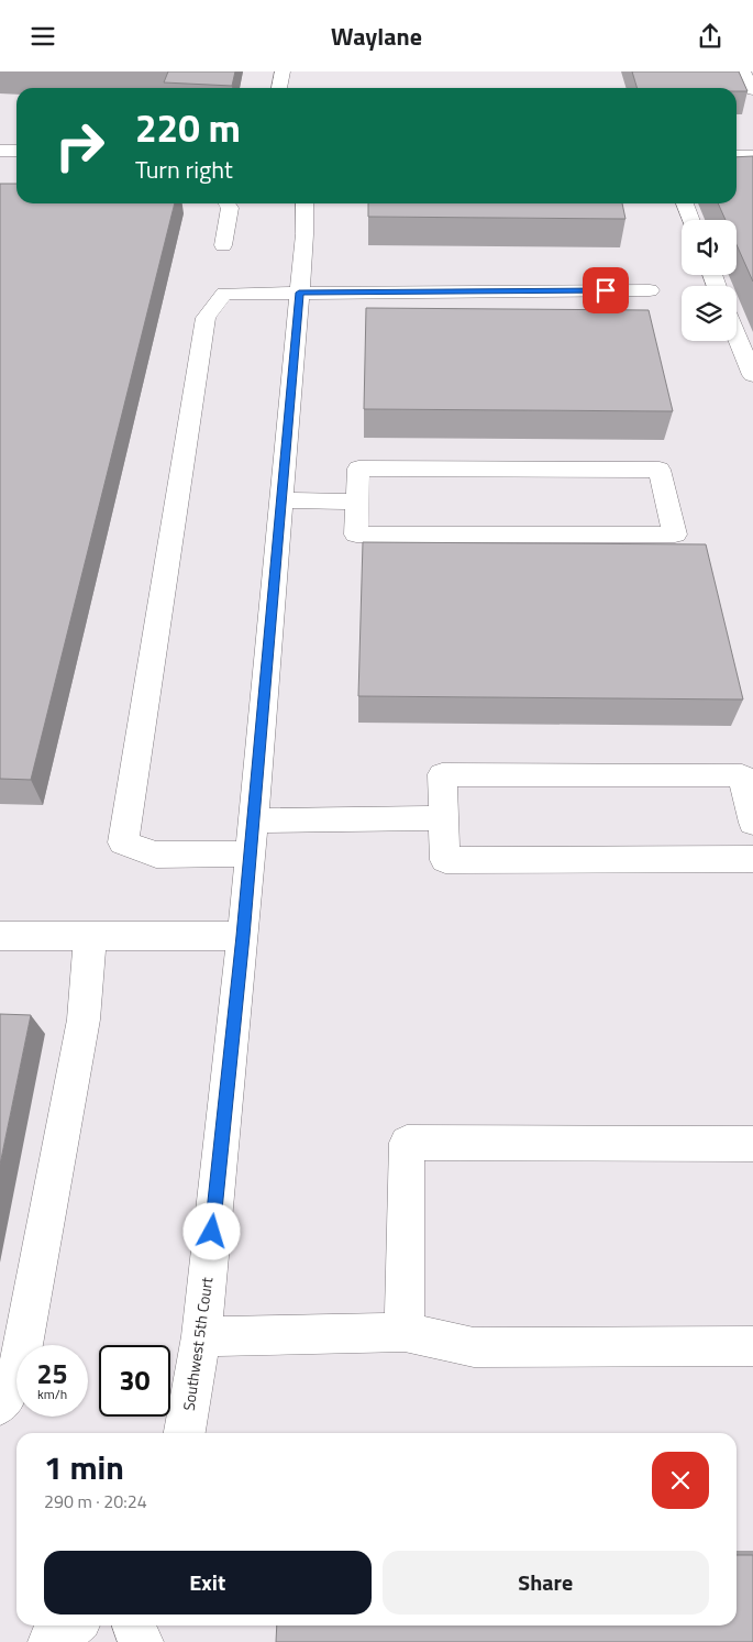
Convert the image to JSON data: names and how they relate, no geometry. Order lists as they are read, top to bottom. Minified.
{"streets":{"street":["Southwest 5th Court"]},"page":{"header":"Waylane","turn":["220 m","Turn right"],"speed":"25 km/h","limit":"30","heading":["1 min","290 m · 20:24"],"buttons":["Exit","Share"]}}
